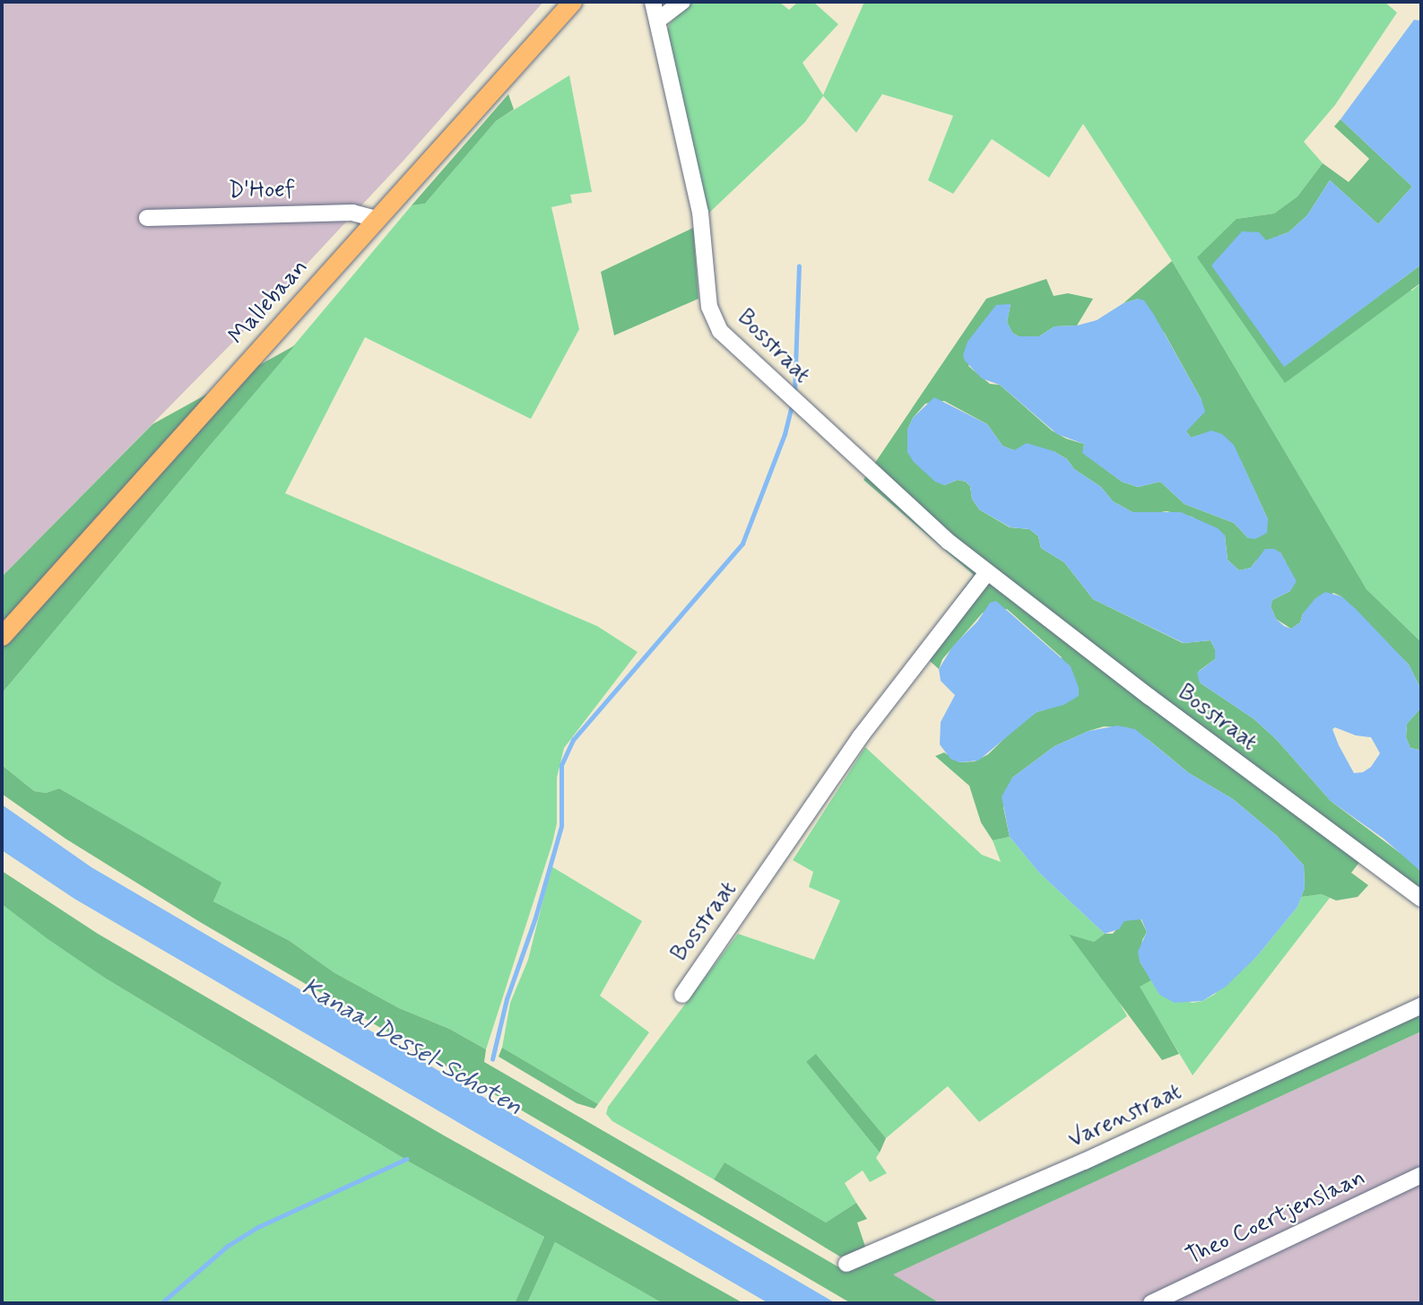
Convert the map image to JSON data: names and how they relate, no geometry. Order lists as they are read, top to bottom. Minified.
{"streets":{"main road":["Mallebaan"],"street":["D'Hoef","Bosstraat","Varenstraat","Theo Coertjenslaan"]},"crossings":[["D'Hoef","Mallebaan"]],"water":["Kanaal Dessel-Schoten"]}
